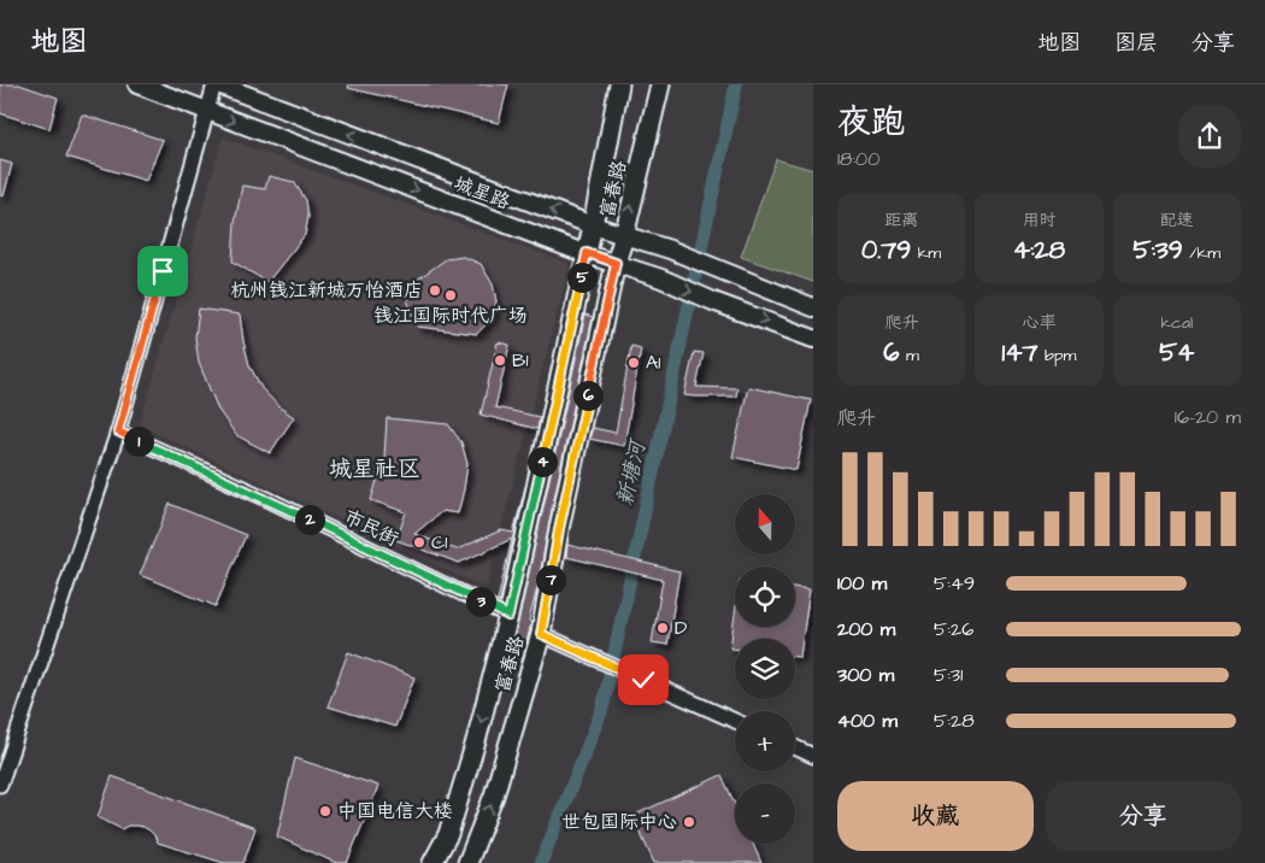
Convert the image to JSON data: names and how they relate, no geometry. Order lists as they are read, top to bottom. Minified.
{"streets":{"main road":["富春路"],"street":["城星路","市民街"]},"crossings":[["富春路","城星路"],["富春路","市民街"]],"districts":["城星社区"],"water":["新塘河"],"places":["杭州钱江新城万怡酒店","钱江国际时代广场","B1","A1","C1","D","中国电信大楼","世包国际中心"],"north":"top","page":{"header":"地图","nav":["地图","图层","分享"],"heading":["夜跑","18:00"],"stats":[["距离","0.79 km"],["用时","4:28"],["配速","5:39 /km"],["爬升","6 m"],["心率","147 bpm"],["kcal","54"]],"pins":["5","6","1","4","2","7","3"],"chart":["爬升","16–20 m"],"map_buttons":["+","−"],"list":[{"name":"100 m","note":"5:49"},{"name":"200 m","note":"5:26"},{"name":"300 m","note":"5:31"},{"name":"400 m","note":"5:28"}],"buttons":["收藏","分享"]}}
